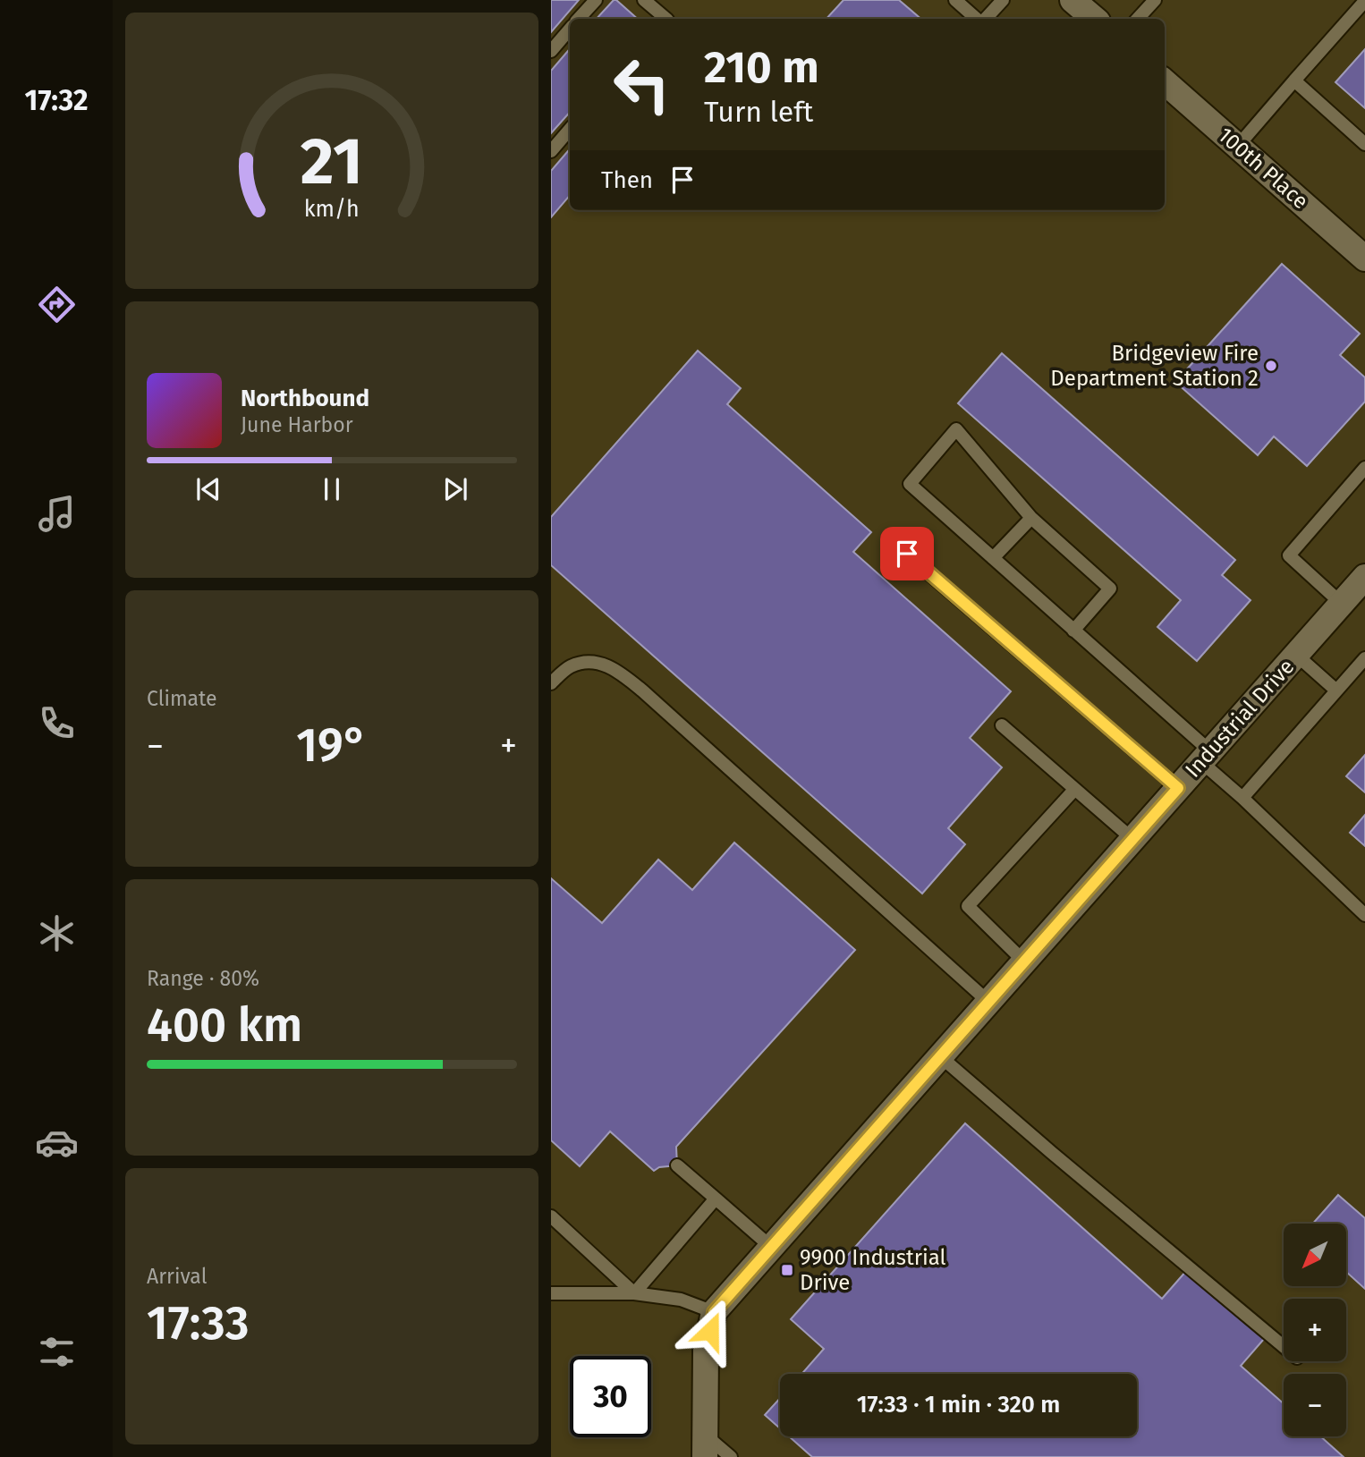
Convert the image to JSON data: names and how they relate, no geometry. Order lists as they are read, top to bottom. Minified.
{"streets":{"street":["100th Place","Industrial Drive"]},"places":{"other":["Bridgeview Fire Department Station 2"],"transit":["9900 Industrial Drive"]},"north":"bottom left","page":{"tabs":"17:32","turn":["210 m","Turn left"],"then":"Then","song":["Northbound","June Harbor"],"tile":["Climate",["Range · 80%","400 km"],["Arrival","17:33"]],"heat":["−","19°","+"],"map_buttons":["+","−"],"limit":"30","trip":"17:33 · 1 min · 320 m","gauge":["21","km/h"]}}
